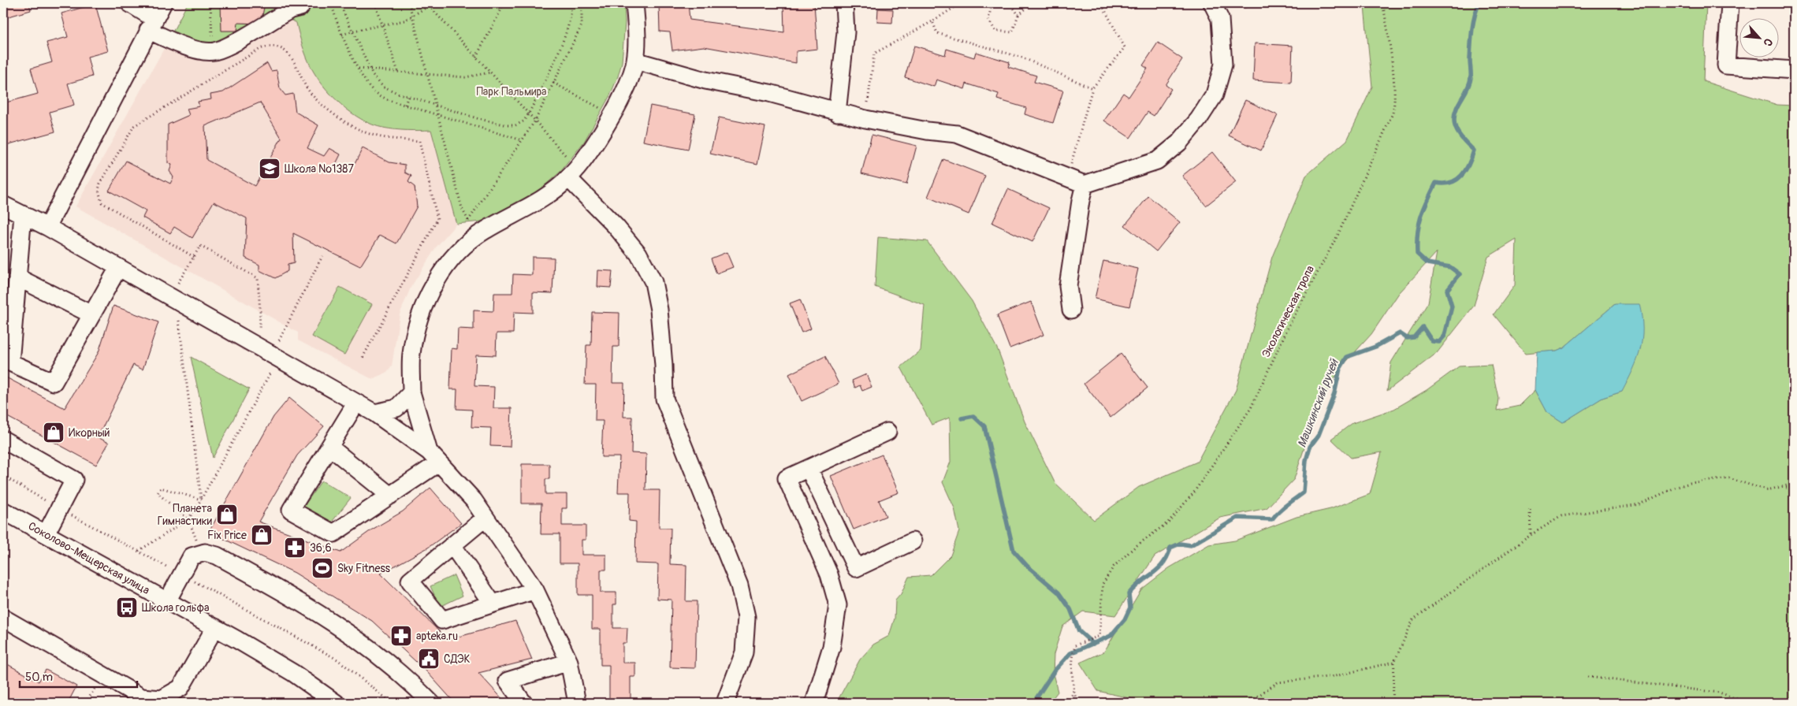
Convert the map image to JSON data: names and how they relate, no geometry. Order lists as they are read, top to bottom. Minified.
{"streets":{"street":["Соколово-Мещерская улица"],"path":["Экологическая тропа"]},"water":["Машкинский ручей"],"parks":["Парк Пальмира"],"places":{"school or university":["Школа №1387"],"shop":["Икорный","Планета Гимнастики","Fix Price"],"pharmacy":["36,6","apteka.ru"],"sports":["Sky Fitness"],"bus stop":["Школа гольфа"],"public building":["СДЭК"]},"scale_bar":"50 m","north":"bottom right"}
